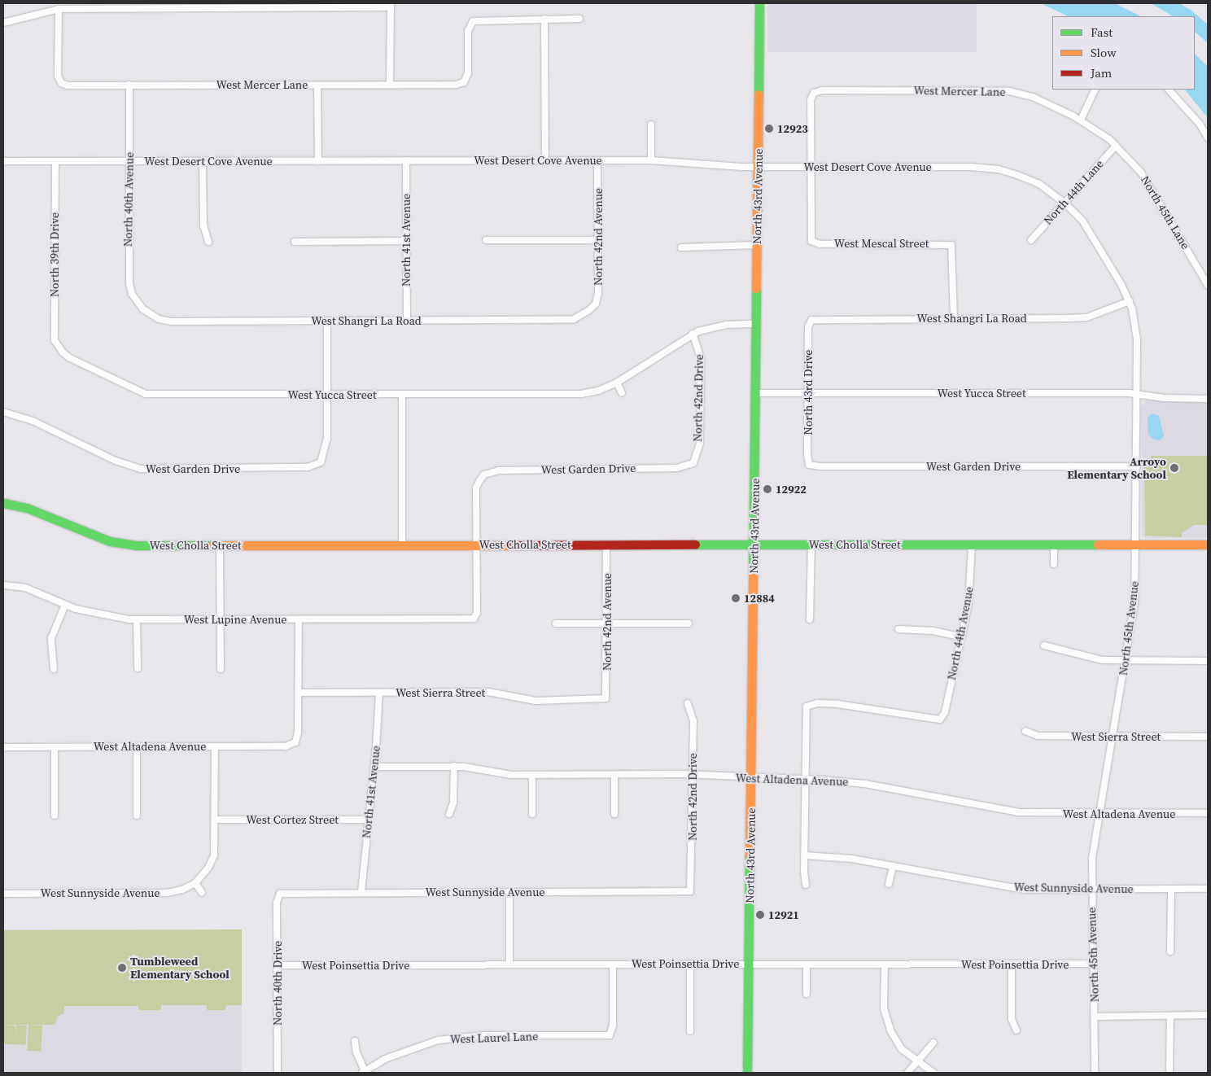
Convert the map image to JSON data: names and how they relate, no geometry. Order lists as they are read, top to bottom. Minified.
{"streets":{"street":["West Mercer Lane","West Desert Cove Avenue","North 44th Lane","North 43rd Avenue","North 40th Avenue","North 45th Lane","North 42nd Avenue","North 41st Avenue","West Mescal Street","North 39th Drive","West Shangri La Road","North 43rd Drive","West Yucca Street","North 42nd Drive","West Garden Drive","West Cholla Street","West Lupine Avenue","North 45th Avenue","North 44th Avenue","West Sierra Street","West Altadena Avenue","West Cortez Street","West Sunnyside Avenue","West Poinsettia Drive","North 40th Drive","West Laurel Lane"]},"crossings":[["West Mercer Lane","West Desert Cove Avenue"],["West Mercer Lane","North 44th Lane"],["West Mercer Lane","North 40th Avenue"],["West Mercer Lane","North 45th Lane"],["West Mercer Lane","West Mescal Street"],["West Desert Cove Avenue","North 44th Lane"],["West Desert Cove Avenue","North 43rd Avenue"],["West Desert Cove Avenue","North 40th Avenue"],["West Desert Cove Avenue","North 42nd Avenue"],["West Desert Cove Avenue","North 41st Avenue"],["West Desert Cove Avenue","West Mescal Street"],["West Desert Cove Avenue","North 39th Drive"],["West Desert Cove Avenue","North 45th Avenue"],["North 44th Lane","North 45th Lane"],["North 44th Lane","North 45th Avenue"],["North 43rd Avenue","West Yucca Street"],["North 43rd Avenue","West Cholla Street"],["North 43rd Avenue","West Altadena Avenue"],["North 43rd Avenue","West Poinsettia Drive"],["North 40th Avenue","West Shangri La Road"],["North 42nd Avenue","West Shangri La Road"],["North 42nd Avenue","West Cholla Street"],["North 42nd Avenue","West Sierra Street"],["North 41st Avenue","West Shangri La Road"],["North 41st Avenue","West Sierra Street"],["North 41st Avenue","West Altadena Avenue"],["North 41st Avenue","West Cortez Street"],["North 41st Avenue","West Sunnyside Avenue"],["West Mescal Street","West Shangri La Road"],["North 39th Drive","West Yucca Street"],["West Shangri La Road","North 43rd Drive"],["West Shangri La Road","North 45th Avenue"],["North 43rd Drive","West Yucca Street"],["North 43rd Drive","West Garden Drive"],["West Yucca Street","North 42nd Drive"],["West Yucca Street","West Garden Drive"],["West Yucca Street","North 45th Avenue"],["North 42nd Drive","West Garden Drive"],["North 42nd Drive","West Altadena Avenue"],["North 42nd Drive","West Sunnyside Avenue"],["West Garden Drive","West Cholla Street"],["West Garden Drive","West Lupine Avenue"],["West Garden Drive","North 45th Avenue"],["West Cholla Street","West Lupine Avenue"],["West Cholla Street","North 45th Avenue"],["West Cholla Street","North 44th Avenue"],["North 45th Avenue","West Sierra Street"],["North 45th Avenue","West Altadena Avenue"],["North 45th Avenue","West Sunnyside Avenue"],["North 45th Avenue","West Poinsettia Drive"],["North 44th Avenue","West Altadena Avenue"],["West Sierra Street","West Altadena Avenue"],["West Sunnyside Avenue","North 40th Drive"],["West Poinsettia Drive","North 40th Drive"],["West Poinsettia Drive","West Laurel Lane"]],"places":["12923","Arroyo Elementary School","12922","12884","12921","Tumbleweed Elementary School"],"legend":["Fast","Slow","Jam"]}
